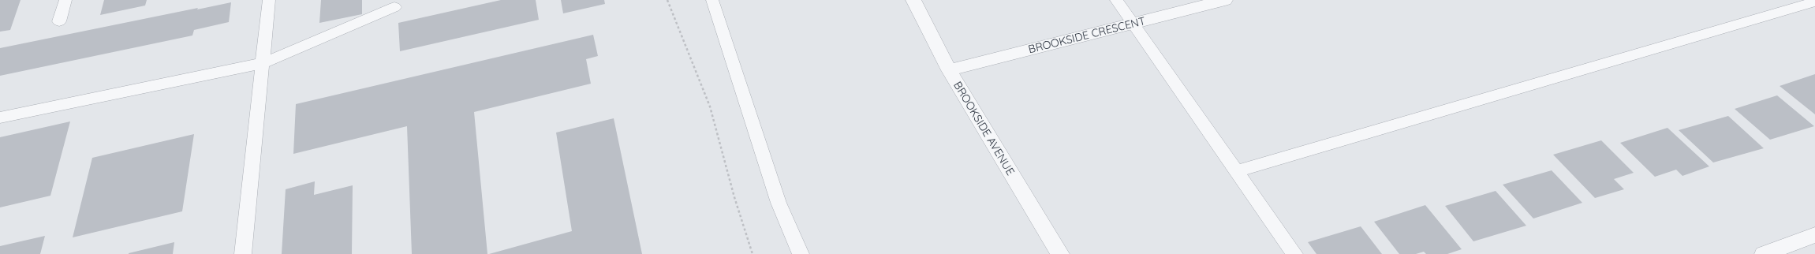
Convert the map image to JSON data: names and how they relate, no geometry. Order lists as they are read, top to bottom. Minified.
{"streets":{"street":["BROOKSIDE CRESCENT","BROOKSIDE AVENUE"]},"crossings":[["BROOKSIDE CRESCENT","BROOKSIDE AVENUE"]]}
